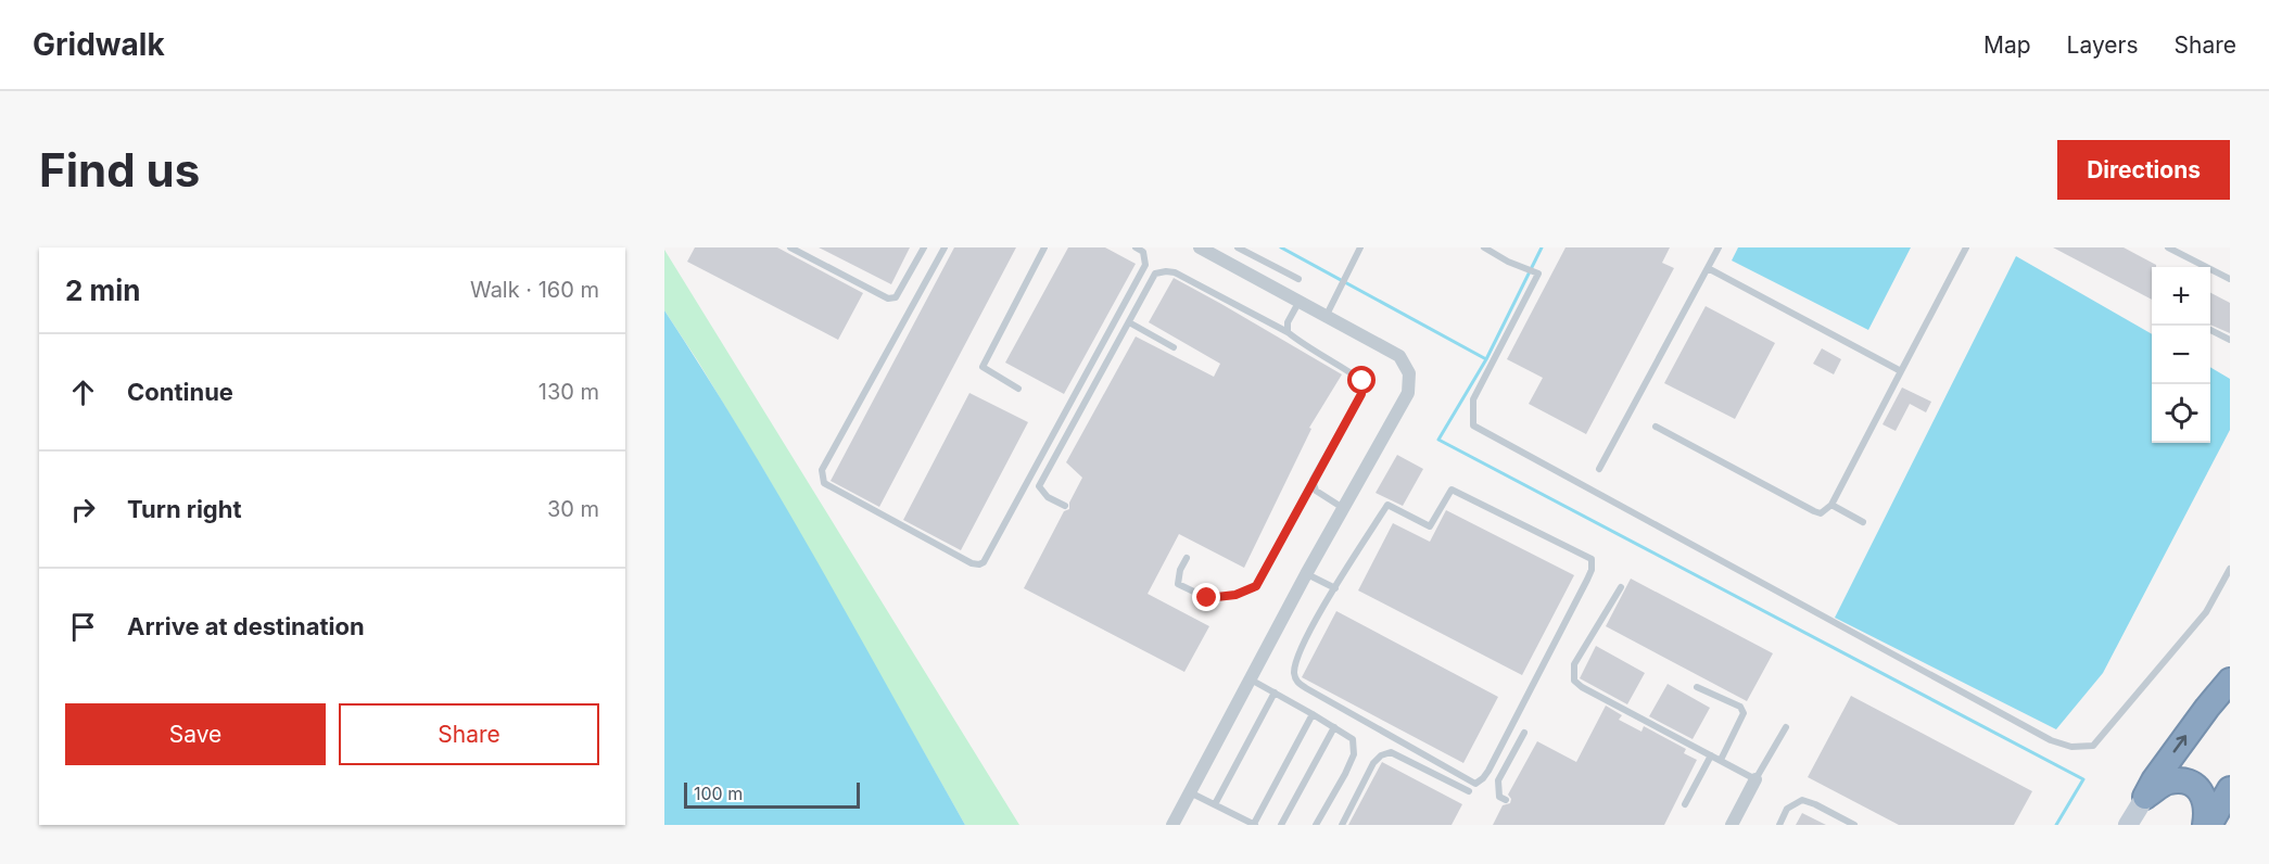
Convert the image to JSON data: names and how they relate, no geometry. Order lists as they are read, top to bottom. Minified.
{"scale_bar":"100 m","page":{"header":"Gridwalk","nav":["Map","Layers","Share"],"buttons":["Directions",["Save","Share"]],"title":"Find us","heading":["2 min","Walk · 160 m"],"map_buttons":["+","−"],"list":[["Continue","130 m"],["Turn right","30 m"],"Arrive at destination"],"scale":"100 m"}}
